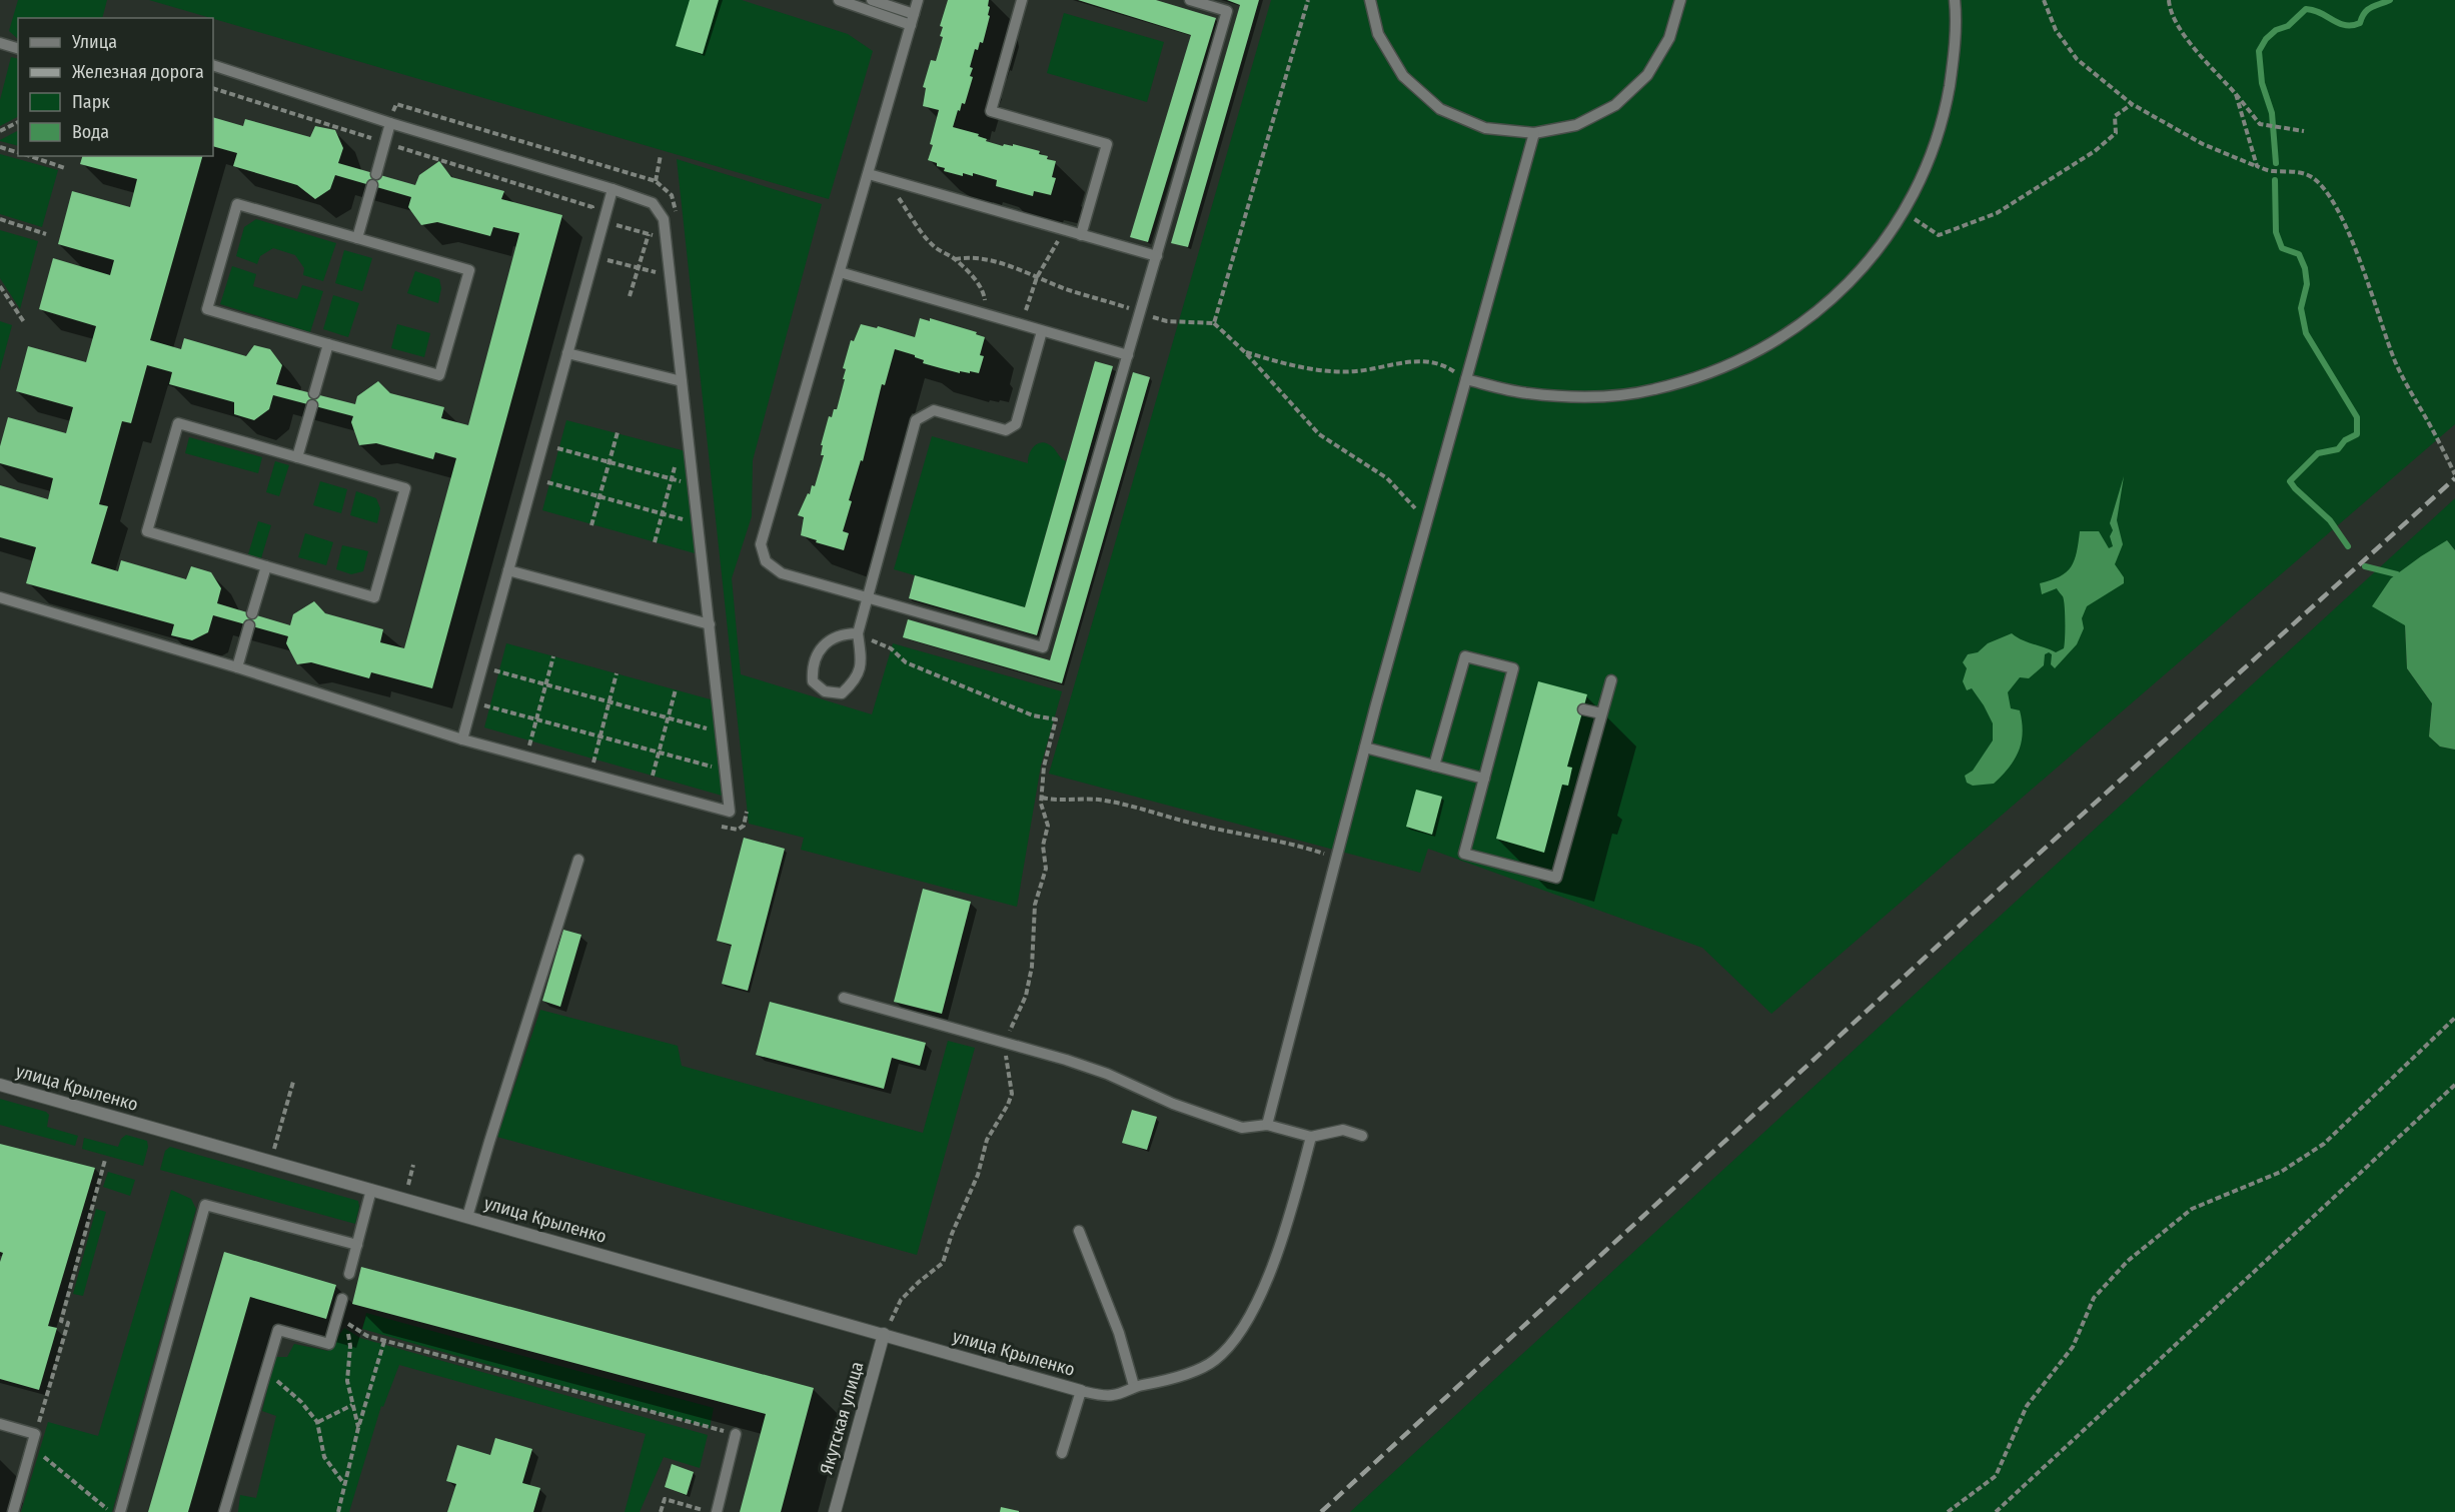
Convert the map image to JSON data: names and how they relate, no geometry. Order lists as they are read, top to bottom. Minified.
{"streets":{"street":["улица Крыленко","Якутская улица"]},"crossings":[["улица Крыленко","Якутская улица"]],"legend":["Улица","Железная дорога","Парк","Вода"]}
